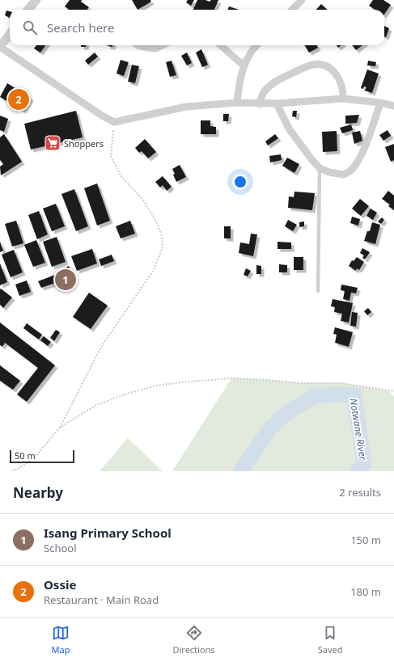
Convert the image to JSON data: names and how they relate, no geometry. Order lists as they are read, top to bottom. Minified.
{"water":["Notwane River"],"places":{"supermarket":["Shoppers"]},"scale_bar":"50 m","page":{"search":"Search here","pins":["2","1"],"scale":"50 m","heading":["Nearby","2 results"],"list":[{"mark":"1","name":"Isang Primary School","note":"School","value":"150 m"},{"mark":"2","name":"Ossie","note":"Restaurant · Main Road","value":"180 m"}],"nav":["Map","Directions","Saved"]}}
